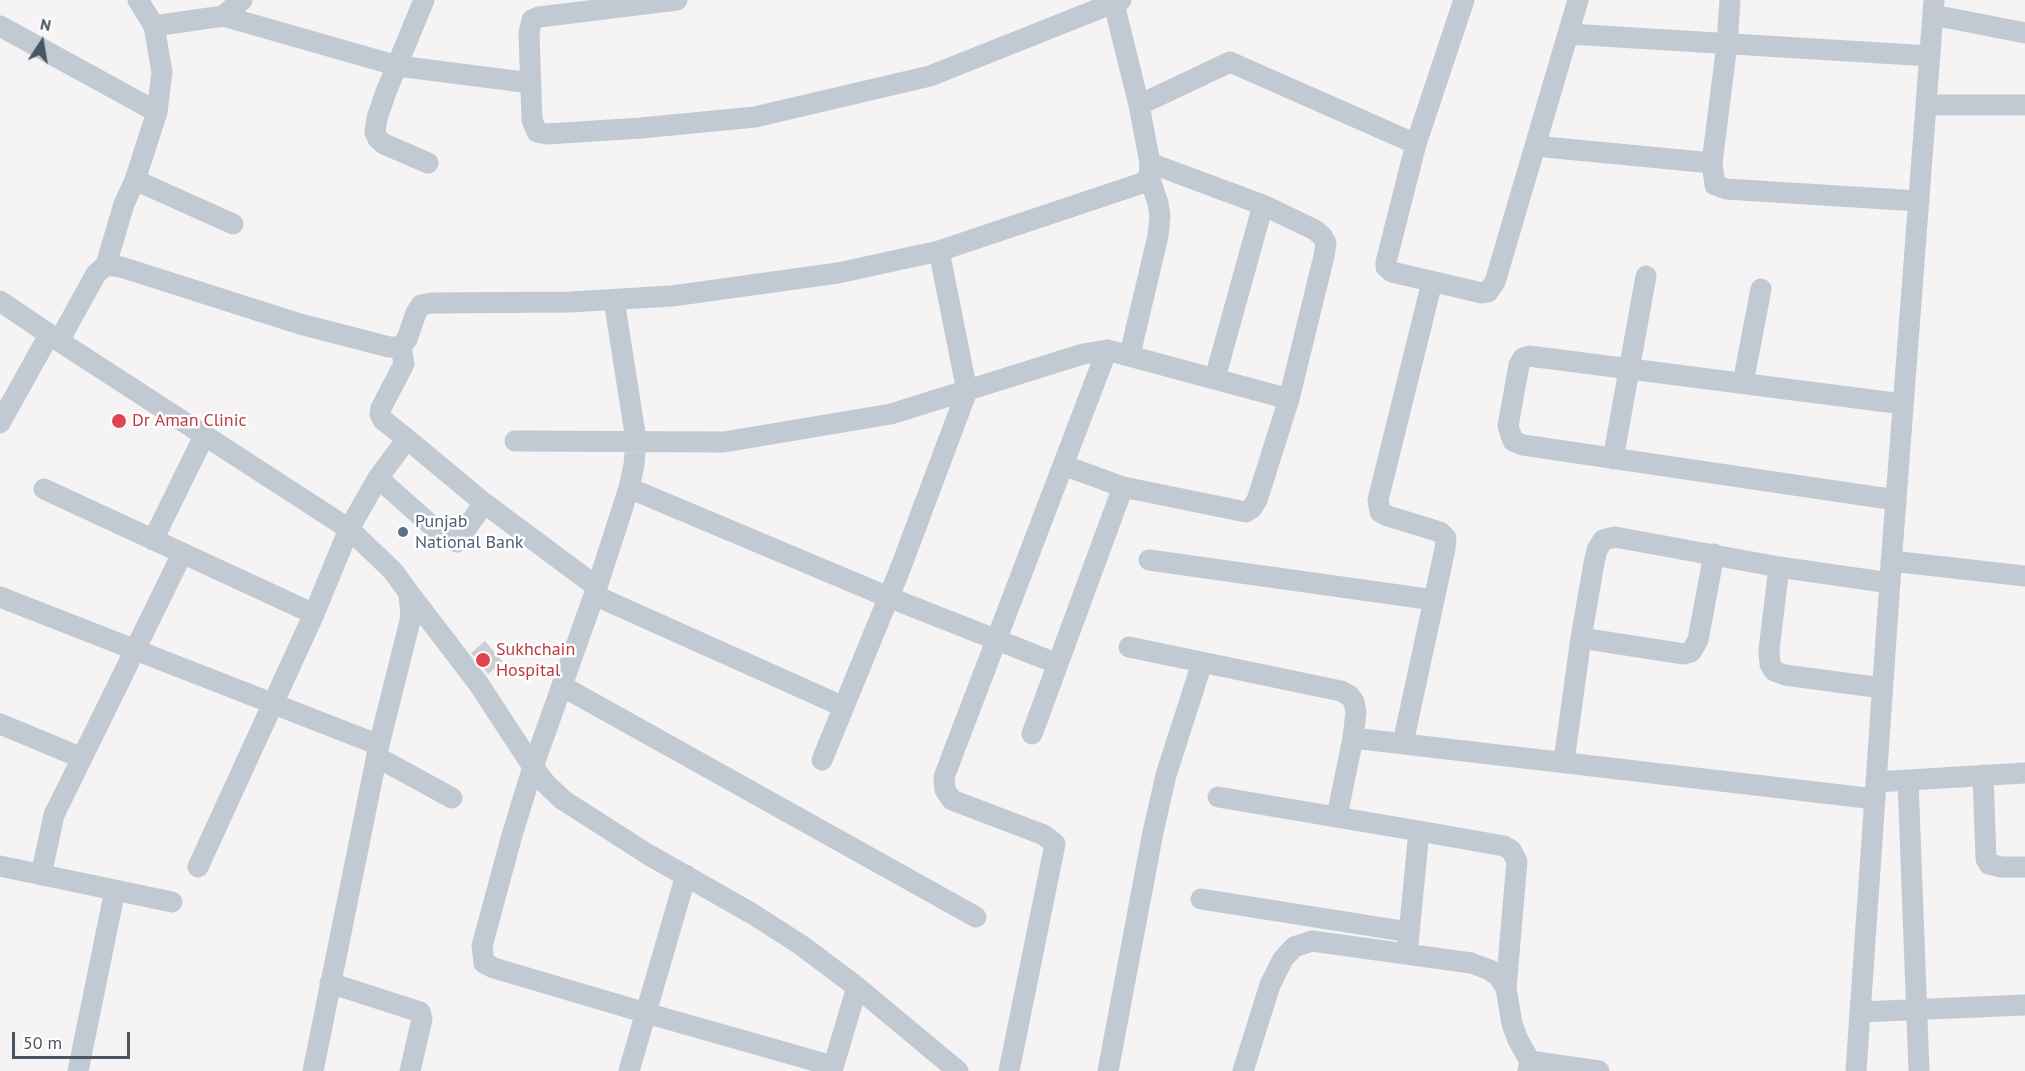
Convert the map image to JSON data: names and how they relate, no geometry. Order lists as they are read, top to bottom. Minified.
{"places":["Dr Aman Clinic","Punjab National Bank","Sukhchain Hospital"],"scale_bar":"50 m","north":"top"}
